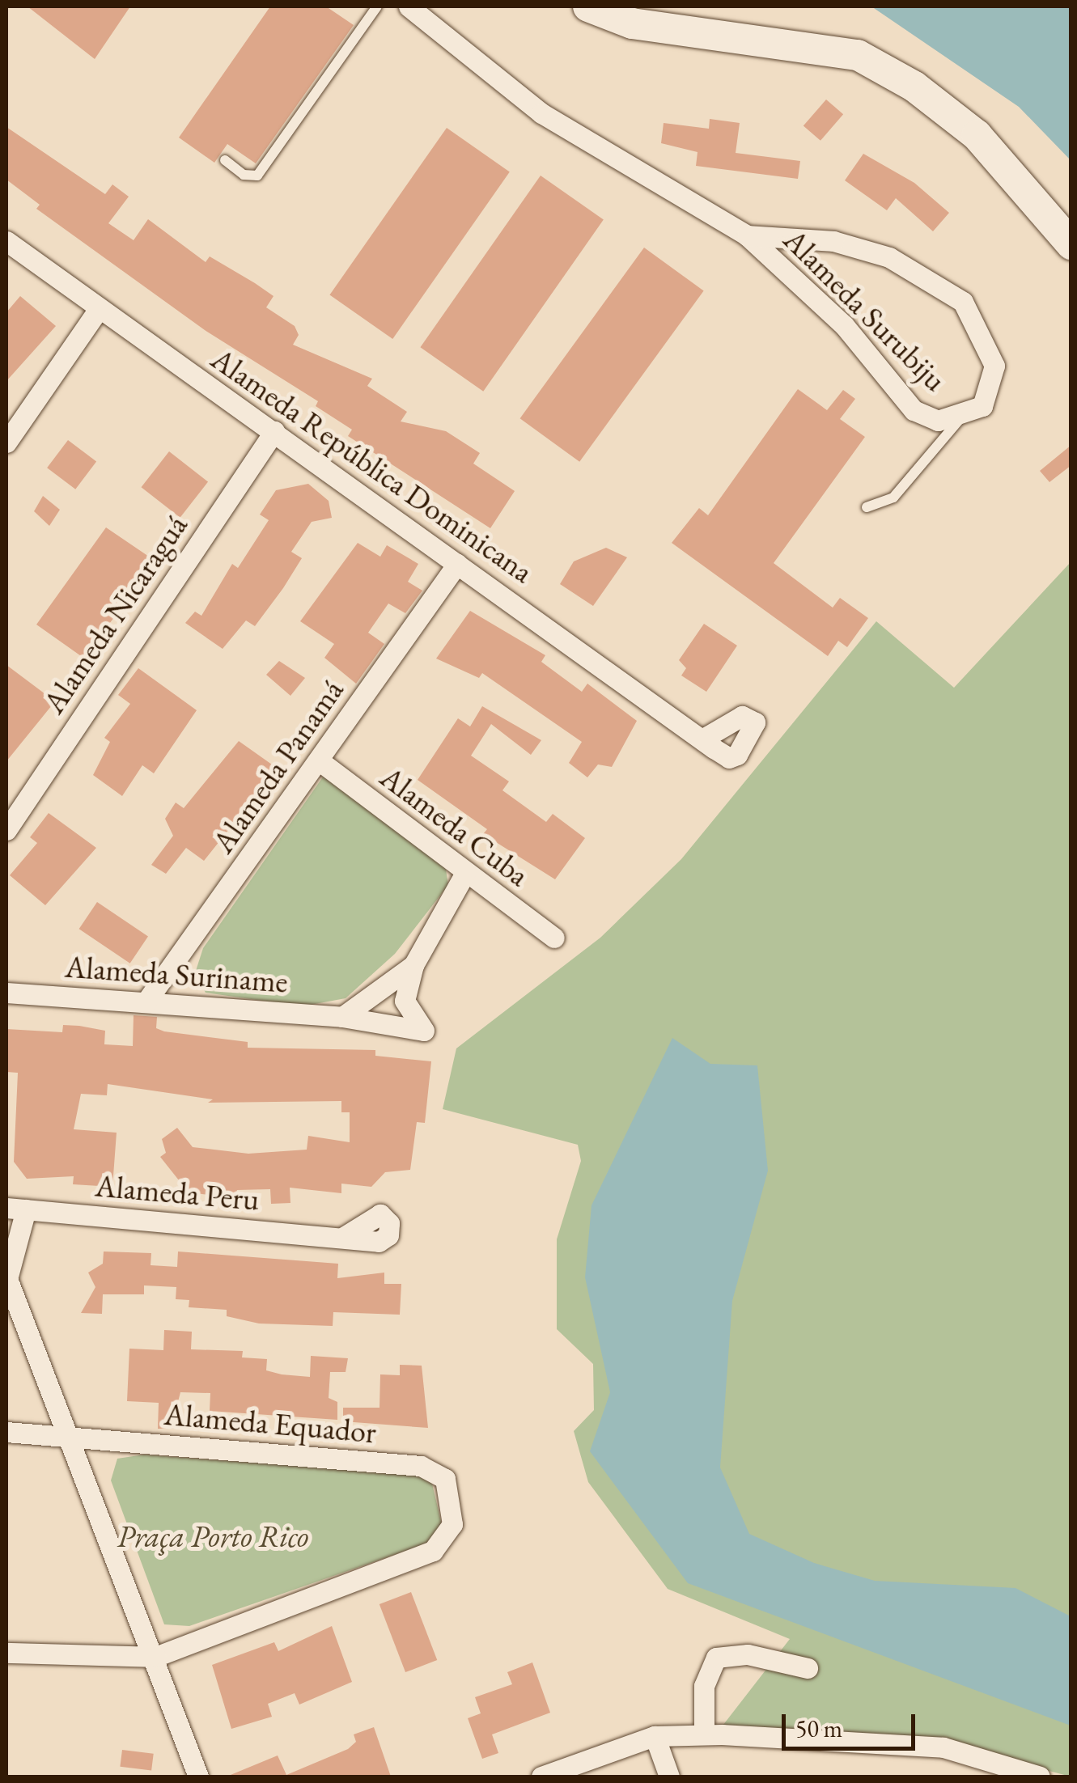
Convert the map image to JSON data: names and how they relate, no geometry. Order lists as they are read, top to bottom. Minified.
{"streets":{"street":["Alameda Surubiju","Alameda República Dominicana","Alameda Nicaraguá","Alameda Panamá","Alameda Cuba","Alameda Suriname","Alameda Peru","Alameda Equador"]},"crossings":[["Alameda República Dominicana","Alameda Nicaraguá"],["Alameda República Dominicana","Alameda Panamá"],["Alameda Panamá","Alameda Cuba"],["Alameda Panamá","Alameda Suriname"]],"parks":["Praça Porto Rico"],"scale_bar":"50 m"}
